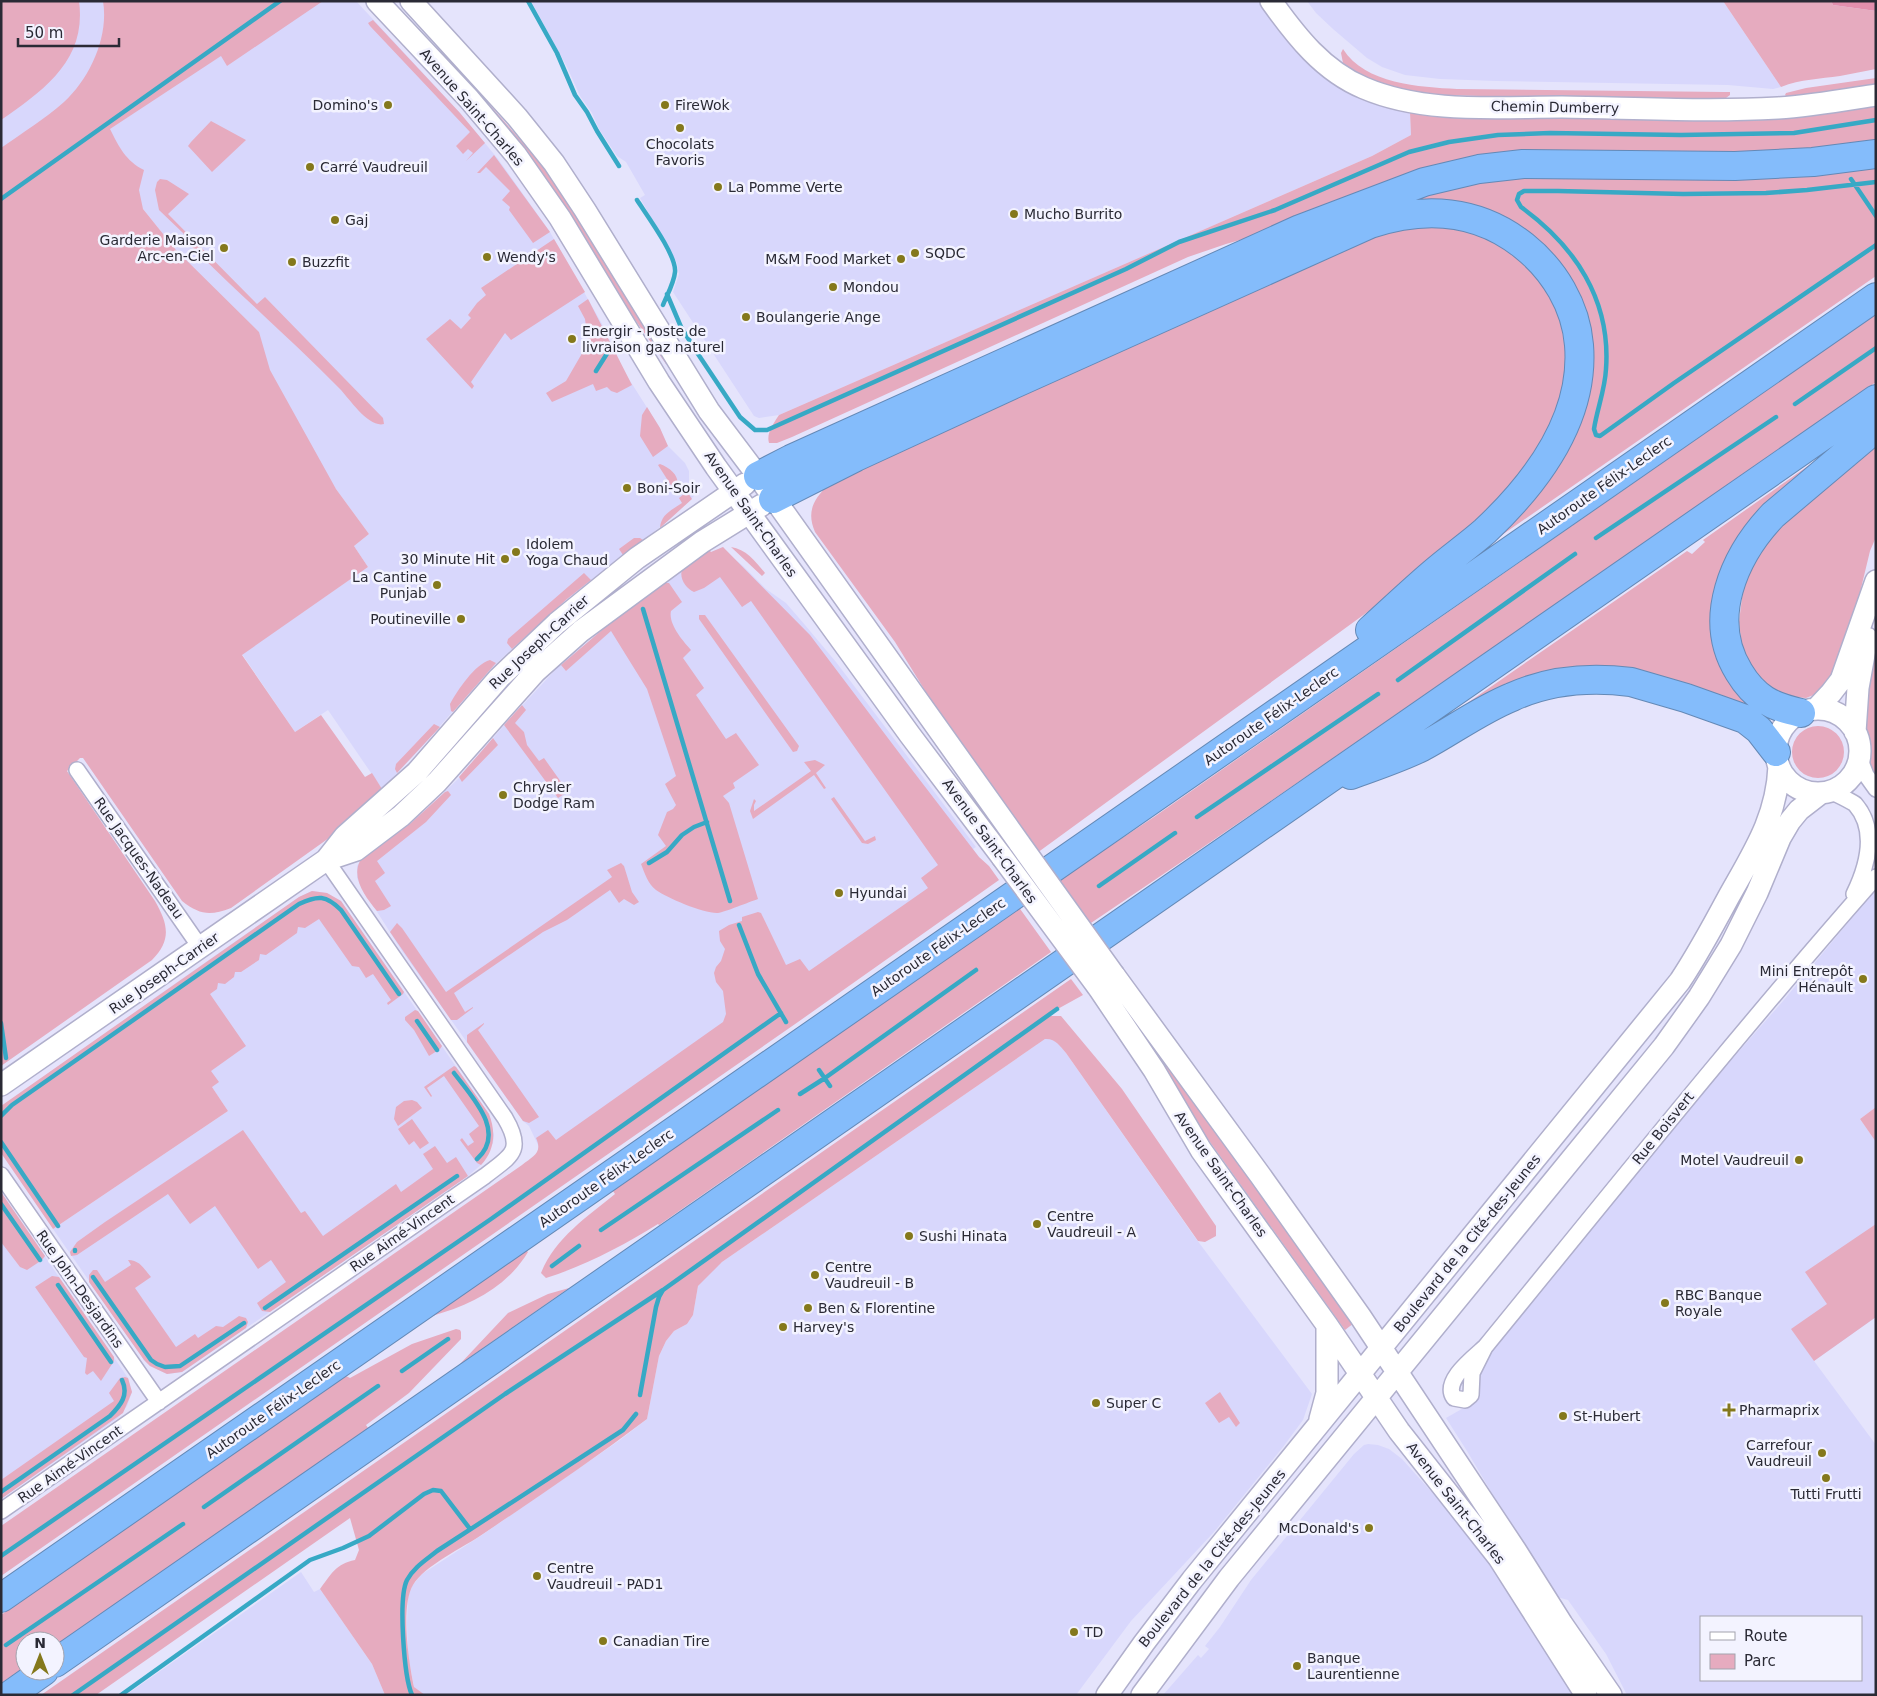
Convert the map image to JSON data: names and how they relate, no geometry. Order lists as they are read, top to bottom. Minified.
{"streets":{"highway":["Autoroute Félix-Leclerc"],"main road":["Avenue Saint-Charles","Chemin Dumberry","Rue Joseph-Carrier","Boulevard de la Cité-des-Jeunes"],"street":["Rue Jacques-Nadeau","Rue Boisvert","Rue Aimé-Vincent","Rue John-Desjardins"]},"crossings":[["Avenue Saint-Charles","Rue Joseph-Carrier"],["Avenue Saint-Charles","Boulevard de la Cité-des-Jeunes"],["Rue Joseph-Carrier","Rue Jacques-Nadeau"],["Rue Joseph-Carrier","Rue Aimé-Vincent"],["Rue Boisvert","Boulevard de la Cité-des-Jeunes"],["Rue Aimé-Vincent","Rue John-Desjardins"]],"places":{"other":["Domino's","FireWok","Chocolats Favoris","Carré Vaudreuil","La Pomme Verte","Mucho Burrito","Gaj","Garderie Maison Arc-en-Ciel","SQDC","Wendy's","M&M Food Market","Buzzfit","Mondou","Boulangerie Ange","Energir - Poste de livraison gaz naturel","Boni-Soir","Idolem Yoga Chaud","30 Minute Hit","La Cantine Punjab","Poutineville","Chrysler Dodge Ram","Hyundai","Mini Entrepôt Hénault","Motel Vaudreuil","Centre Vaudreuil - A","Sushi Hinata","Centre Vaudreuil - B","RBC Banque Royale","Ben & Florentine","Harvey's","Super C","St-Hubert","Carrefour Vaudreuil","Tutti Frutti","McDonald's","Centre Vaudreuil - PAD1","TD","Canadian Tire","Banque Laurentienne"],"health":["Pharmaprix"]},"legend":["Route","Parc"],"scale_bar":"50 m","north":"top"}
